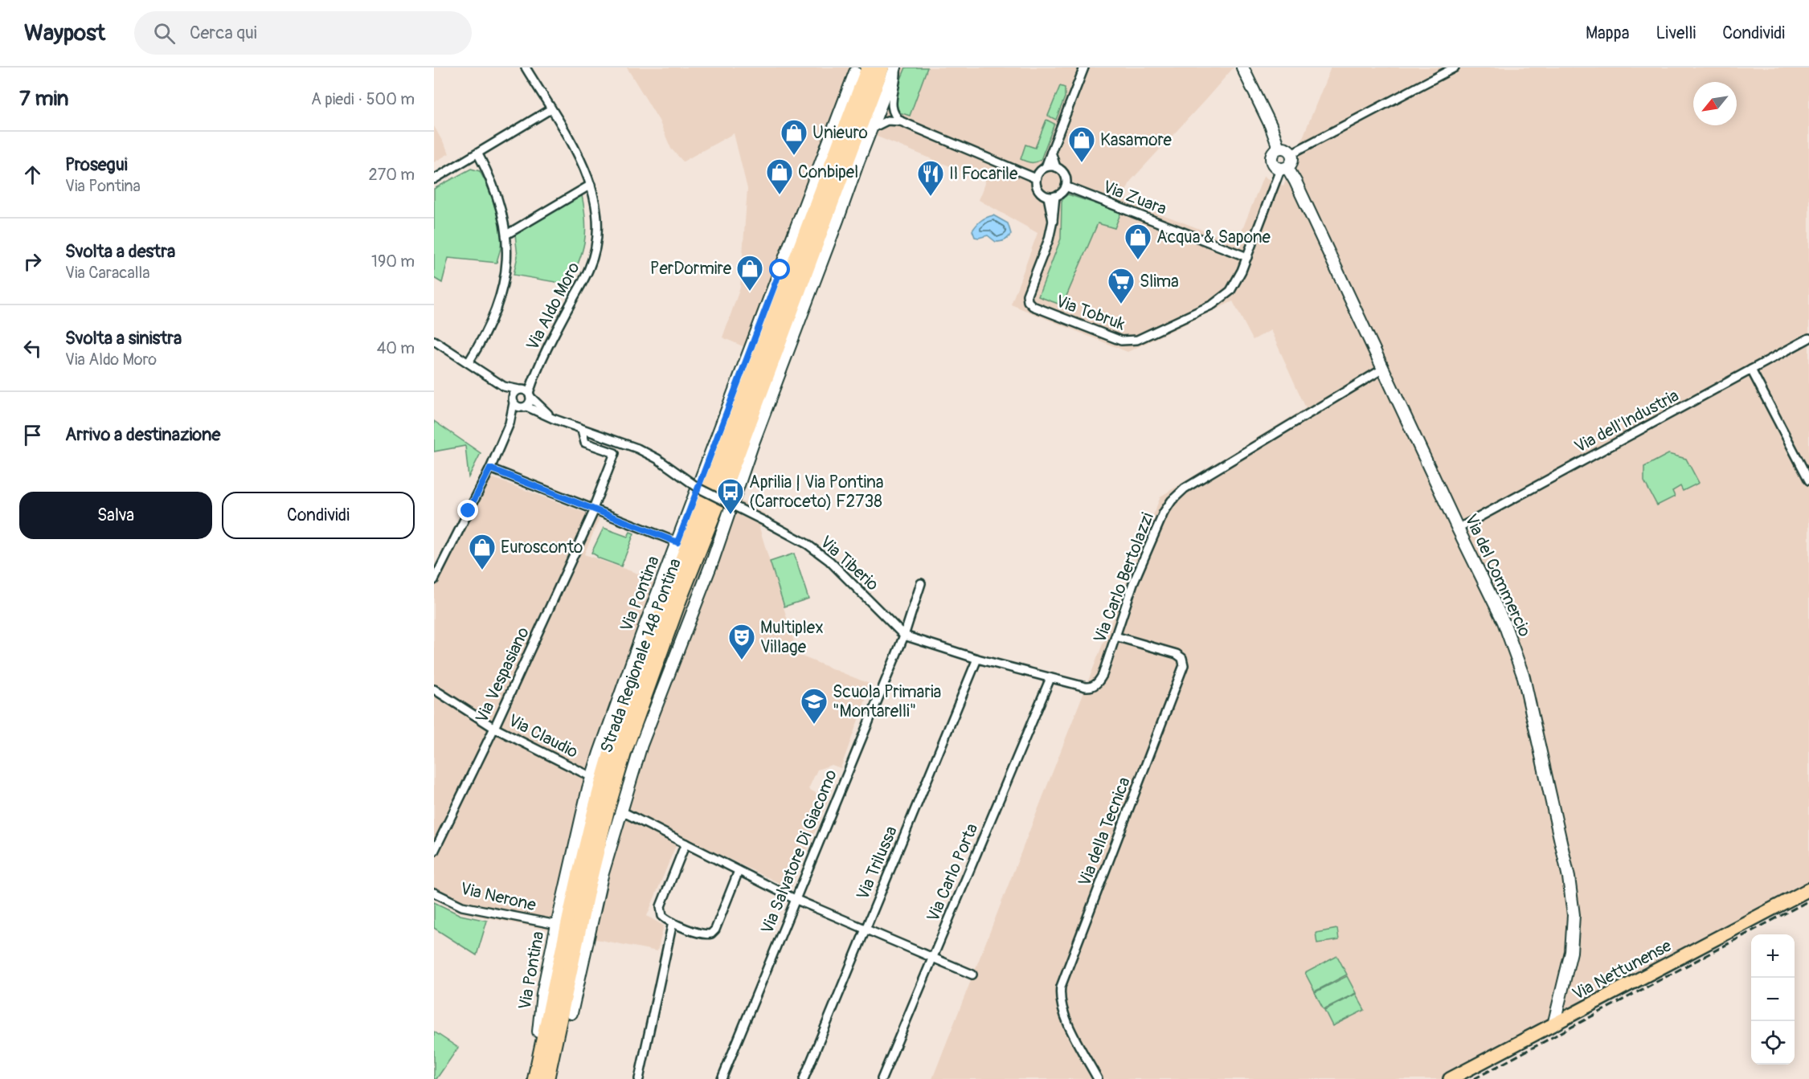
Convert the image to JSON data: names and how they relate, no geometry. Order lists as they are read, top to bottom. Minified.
{"streets":{"highway":["Strada Regionale 148 Pontina"],"main road":["Via Nettunense"],"street":["Via Zuara","Via Aldo Moro","Via Tobruk","Via dell'Industria","Via Tiberio","Via del Commercio","Via Carlo Bertolazzi","Via Pontina","Via Vespasiano","Via Claudio","Via della Tecnica","Via Salvatore Di Giacomo","Via Trilussa","Via Carlo Porta","Via Nerone"]},"crossings":[["Via Zuara","Via Tobruk"],["Via Tobruk","Via del Commercio"],["Via dell'Industria","Via del Commercio"],["Via Tiberio","Via Carlo Bertolazzi"],["Via Tiberio","Via Vespasiano"],["Via Tiberio","Via Salvatore Di Giacomo"],["Via del Commercio","Via Carlo Bertolazzi"],["Via del Commercio","Via Nettunense"],["Via Carlo Bertolazzi","Via della Tecnica"],["Via Carlo Bertolazzi","Via Salvatore Di Giacomo"],["Via Carlo Bertolazzi","Via Trilussa"],["Via Carlo Bertolazzi","Via Carlo Porta"],["Via Pontina","Strada Regionale 148 Pontina"],["Via Pontina","Via Claudio"],["Via Pontina","Via Nerone"],["Via Vespasiano","Via Claudio"]],"places":{"shop":["Unieuro","Kasamore","Conbipel","Acqua & Sapone","PerDormire","Eurosconto"],"restaurant":["Il Focarile"],"supermarket":["Slima"],"bus stop":["Aprilia | Via Pontina (Carroceto) F2738"],"theatre":["Multiplex Village"],"school or university":["Scuola Primaria \"Montarelli\""]},"north":"bottom left","page":{"header":"Waypost","search":"Cerca qui","nav":["Mappa","Livelli","Condividi"],"heading":["7 min","A piedi · 500 m"],"list":[["Prosegui","Via Pontina","270 m"],["Svolta a destra","Via Caracalla","190 m"],["Svolta a sinistra","Via Aldo Moro","40 m"],"Arrivo a destinazione"],"buttons":["Salva","Condividi"],"map_buttons":["+","−"]}}
